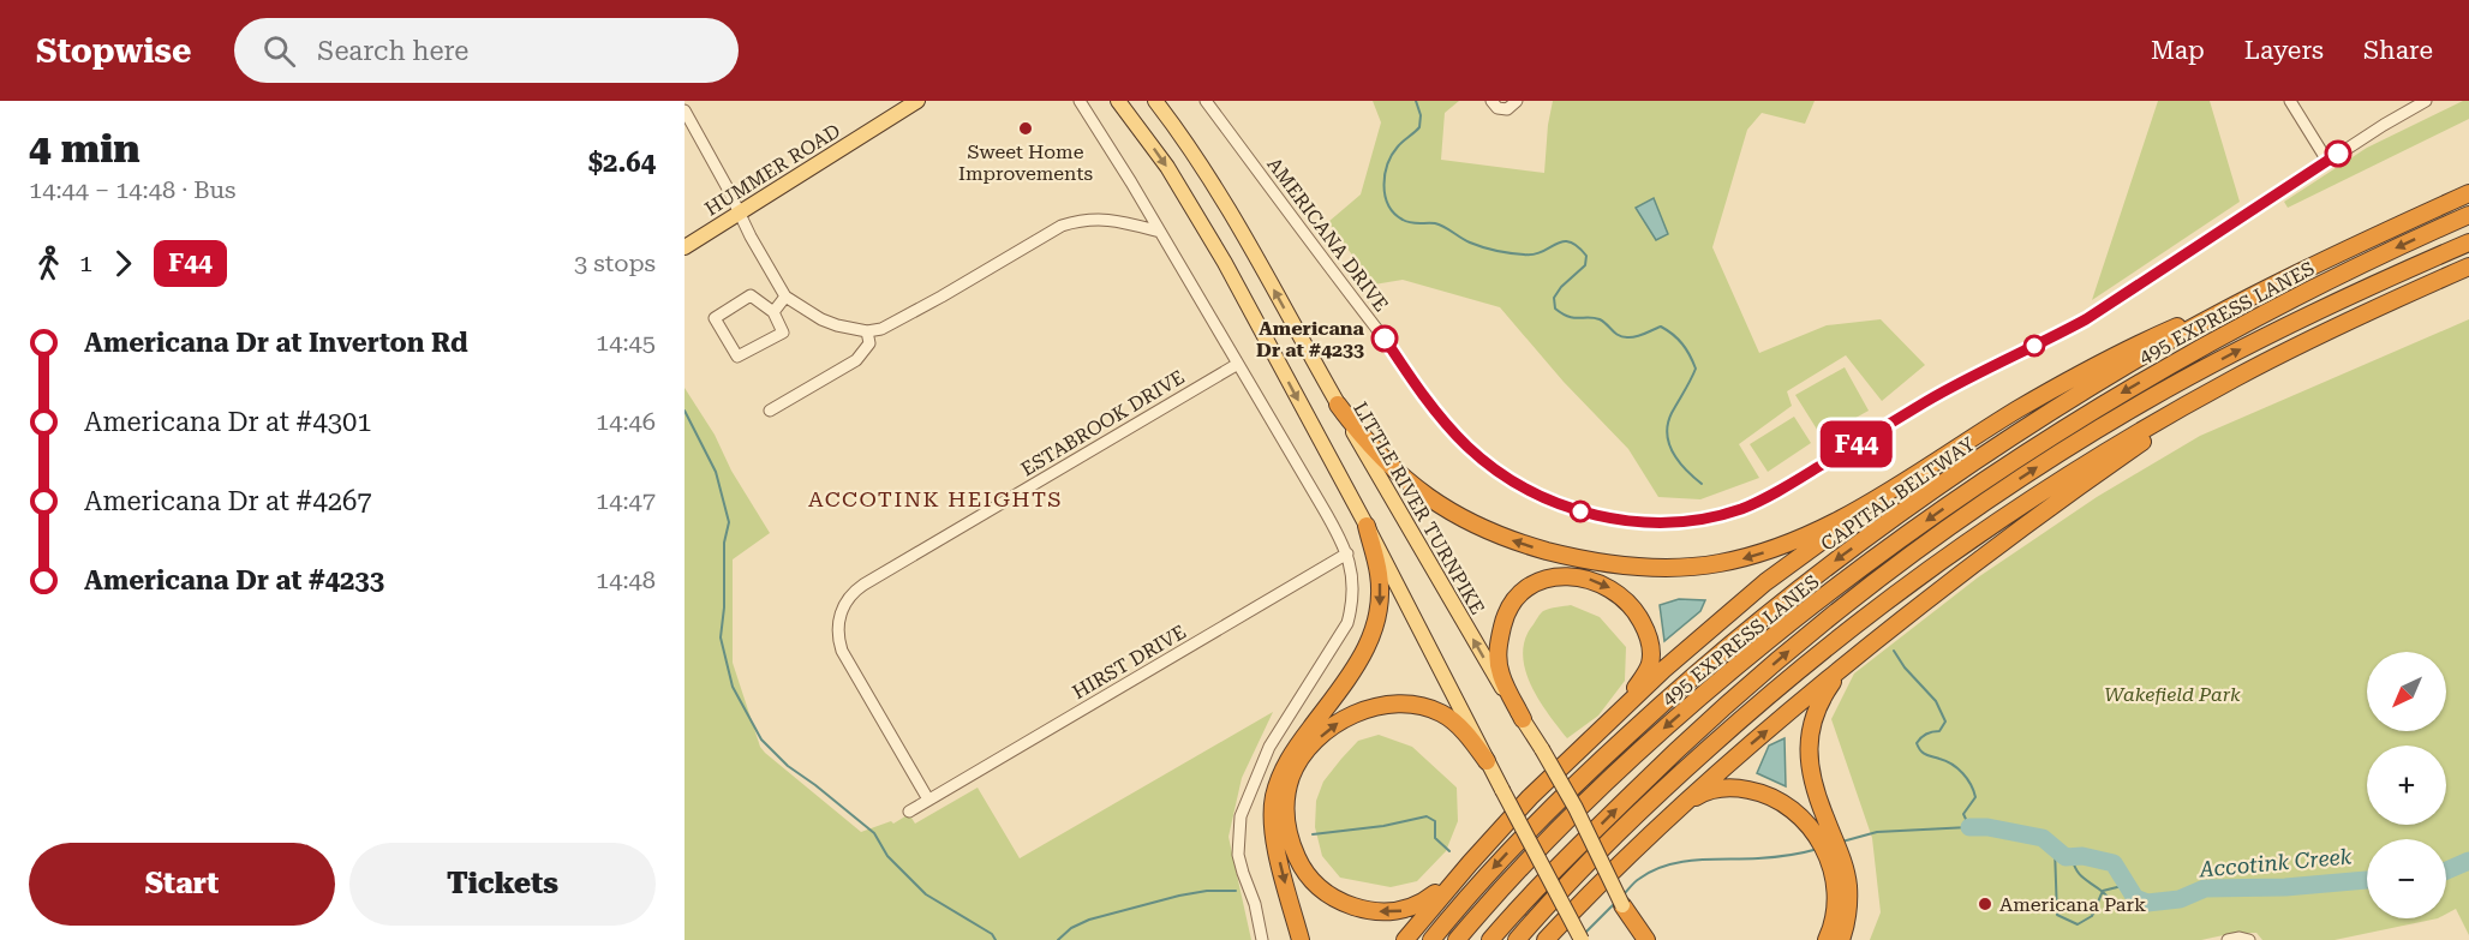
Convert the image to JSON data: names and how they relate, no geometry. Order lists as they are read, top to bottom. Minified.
{"streets":{"highway":["495 EXPRESS LANES","CAPITAL BELTWAY"],"main road":["HUMMER ROAD","LITTLE RIVER TURNPIKE"],"street":["AMERICANA DRIVE","ESTABROOK DRIVE","HIRST DRIVE"]},"crossings":[["ESTABROOK DRIVE","HIRST DRIVE"]],"districts":["ACCOTINK HEIGHTS"],"water":["Accotink Creek"],"parks":["Wakefield Park"],"places":["Sweet Home Improvements","Americana Dr at #4233","Americana Park"],"lines":["bus line F44"],"north":"bottom left","page":{"header":"Stopwise","search":"Search here","nav":["Map","Layers","Share"],"heading":["4 min","14:44 – 14:48 · Bus","$2.64"],"on_map":"F44","legs":["1","F44","3 stops"],"list":[{"name":"Americana Dr at Inverton Rd","value":"14:45"},{"name":"Americana Dr at #4301","value":"14:46"},{"name":"Americana Dr at #4267","value":"14:47"},{"name":"Americana Dr at #4233","value":"14:48"}],"map_buttons":["+","−"],"buttons":["Start","Tickets"]}}
